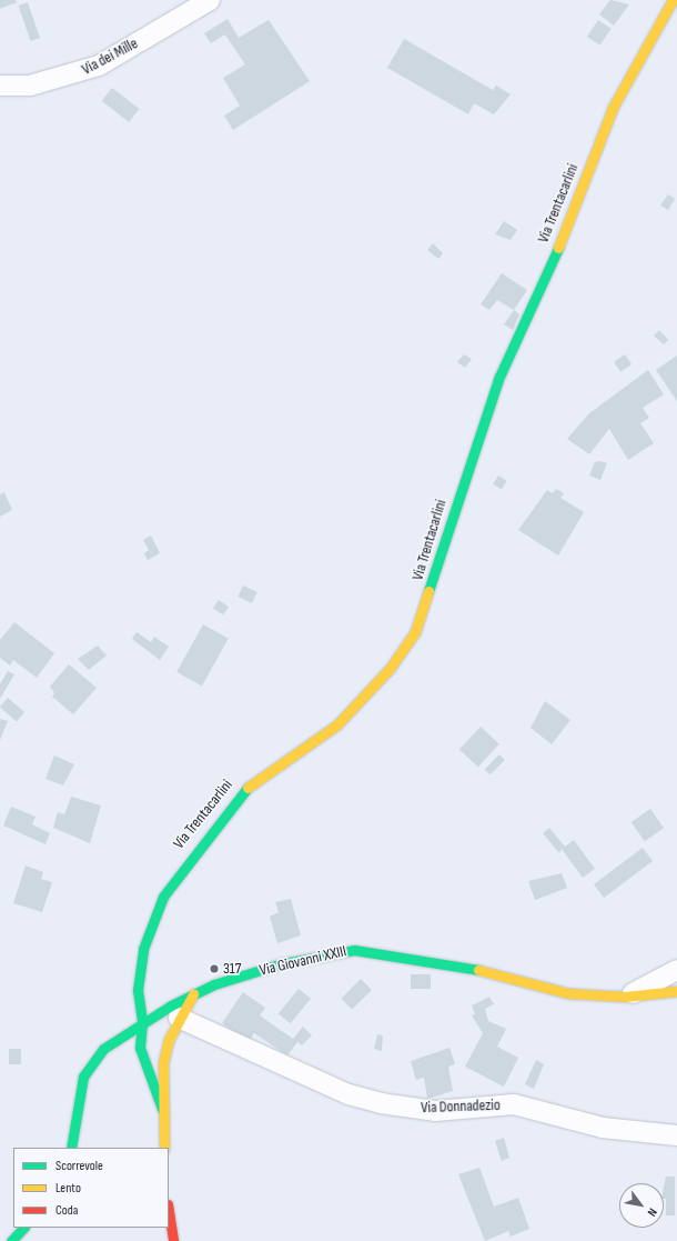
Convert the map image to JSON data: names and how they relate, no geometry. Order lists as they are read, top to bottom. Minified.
{"streets":{"street":["Via dei Mille","Via Trentacarlini","Via Giovanni XXIII","Via Donnadezio"]},"crossings":[["Via Trentacarlini","Via Giovanni XXIII"]],"places":["317"],"legend":["Scorrevole","Lento","Coda"],"north":"bottom right"}
